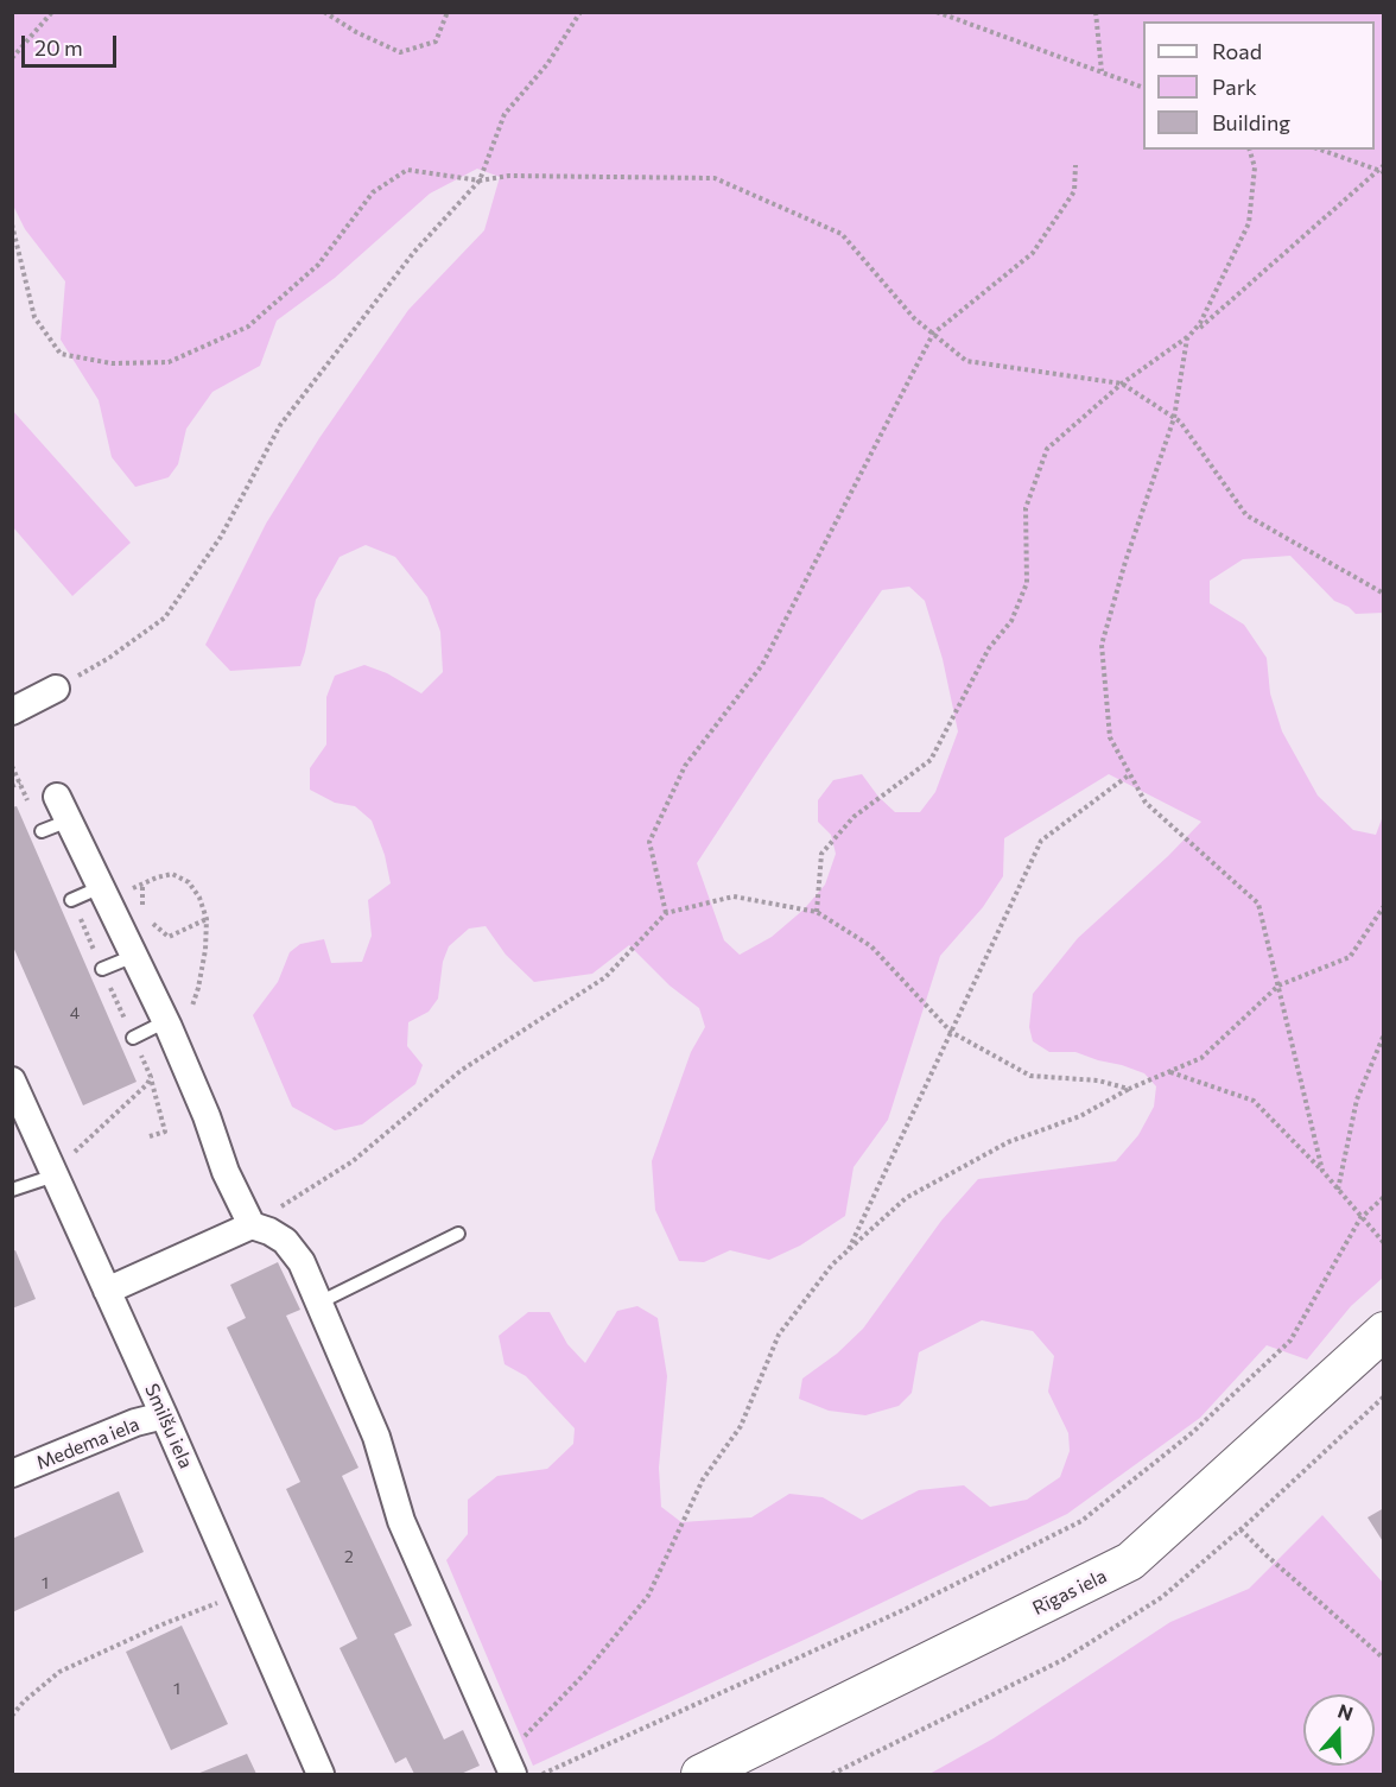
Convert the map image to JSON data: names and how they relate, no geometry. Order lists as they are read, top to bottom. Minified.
{"streets":{"main road":["Rīgas iela"],"street":["Smilšu iela","Medema iela"]},"crossings":[["Smilšu iela","Medema iela"]],"house_numbers":["4","2","1","1"],"legend":["Road","Park","Building"],"scale_bar":"20 m","north":"top"}
